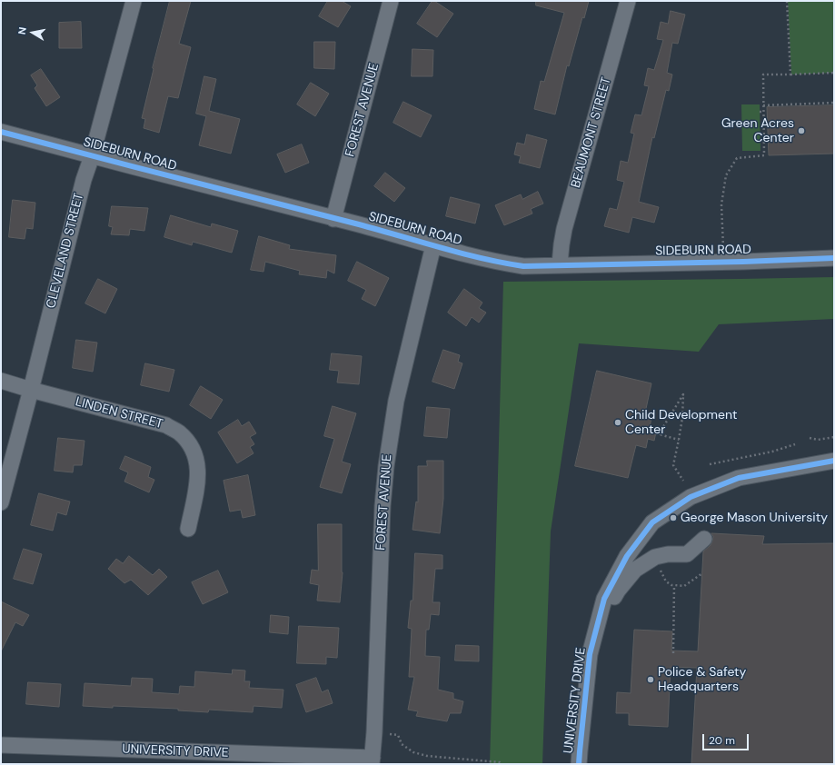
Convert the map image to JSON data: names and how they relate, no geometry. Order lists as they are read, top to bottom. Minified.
{"streets":{"street":["FOREST AVENUE","BEAUMONT STREET","SIDEBURN ROAD","CLEVELAND STREET","LINDEN STREET","UNIVERSITY DRIVE"]},"crossings":[["FOREST AVENUE","SIDEBURN ROAD"],["FOREST AVENUE","UNIVERSITY DRIVE"],["BEAUMONT STREET","SIDEBURN ROAD"],["SIDEBURN ROAD","CLEVELAND STREET"],["CLEVELAND STREET","LINDEN STREET"]],"places":["Green Acres Center","Child Development Center","George Mason University","Police & Safety Headquarters"],"scale_bar":"20 m","north":"left"}
